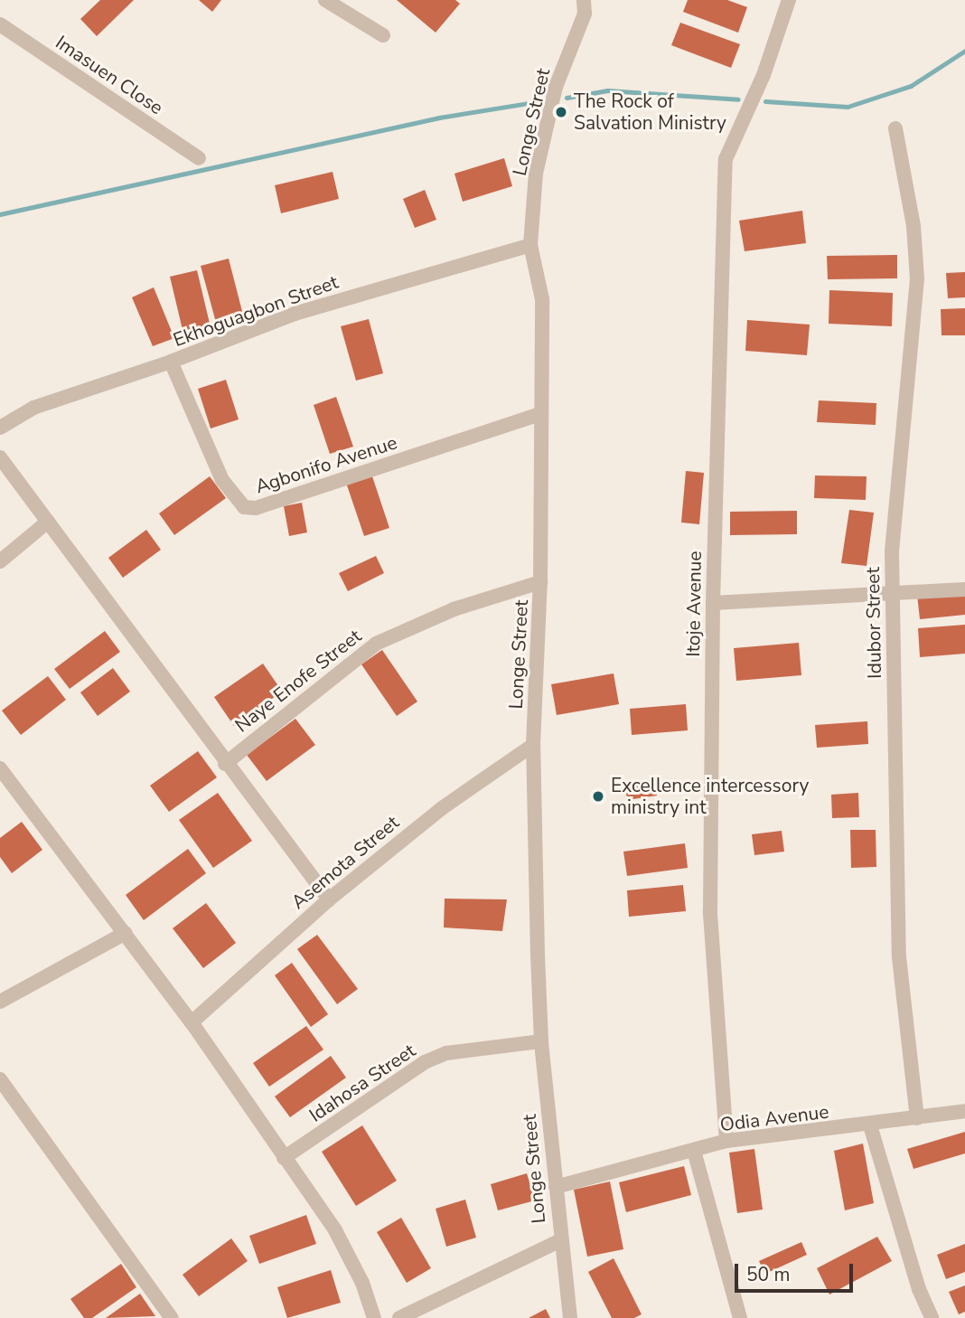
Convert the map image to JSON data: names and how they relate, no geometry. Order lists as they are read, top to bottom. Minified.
{"streets":{"street":["Imasuen Close","Longe Street","Ekhoguagbon Street","Agbonifo Avenue","Itoje Avenue","Idubor Street","Naye Enofe Street","Asemota Street","Idahosa Street","Odia Avenue"]},"crossings":[["Longe Street","Ekhoguagbon Street"],["Longe Street","Agbonifo Avenue"],["Longe Street","Naye Enofe Street"],["Longe Street","Asemota Street"],["Longe Street","Idahosa Street"],["Longe Street","Odia Avenue"],["Ekhoguagbon Street","Agbonifo Avenue"],["Itoje Avenue","Odia Avenue"],["Idubor Street","Odia Avenue"]],"places":["The Rock of Salvation Ministry","Excellence intercessory ministry int"],"scale_bar":"50 m"}
